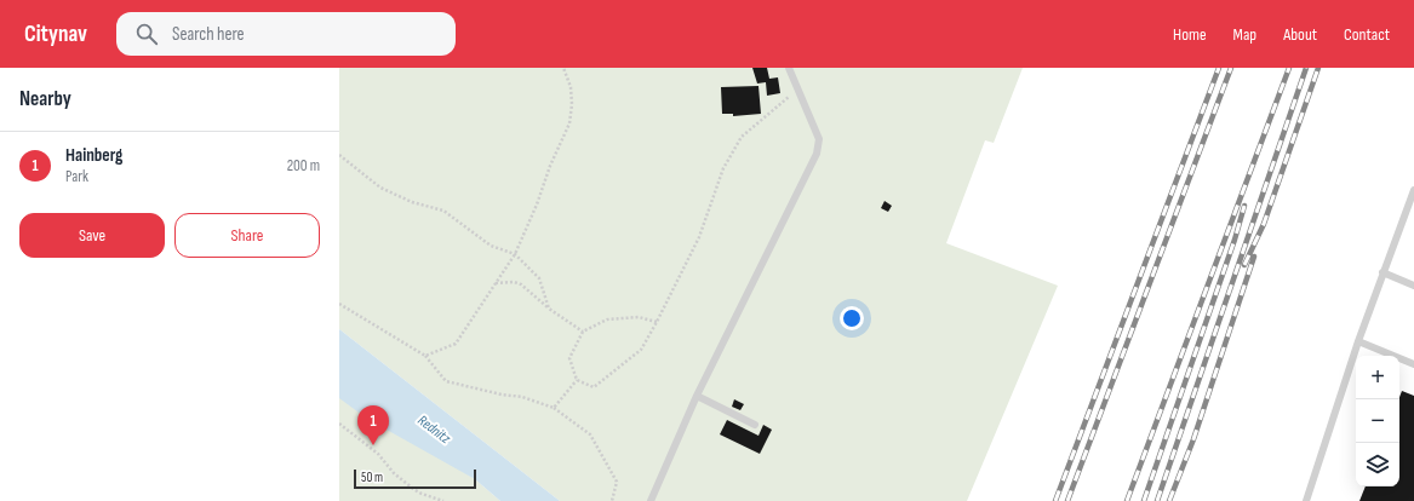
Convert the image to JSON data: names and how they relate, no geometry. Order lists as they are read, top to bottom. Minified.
{"water":["Rednitz"],"scale_bar":"50 m","page":{"header":"Citynav","search":"Search here","nav":["Home","Map","About","Contact"],"heading":"Nearby","list":[{"mark":"1","name":"Hainberg","note":"Park","value":"200 m"}],"buttons":["Save","Share"],"map_buttons":["+","−"],"pins":"1","scale":"50 m"}}
